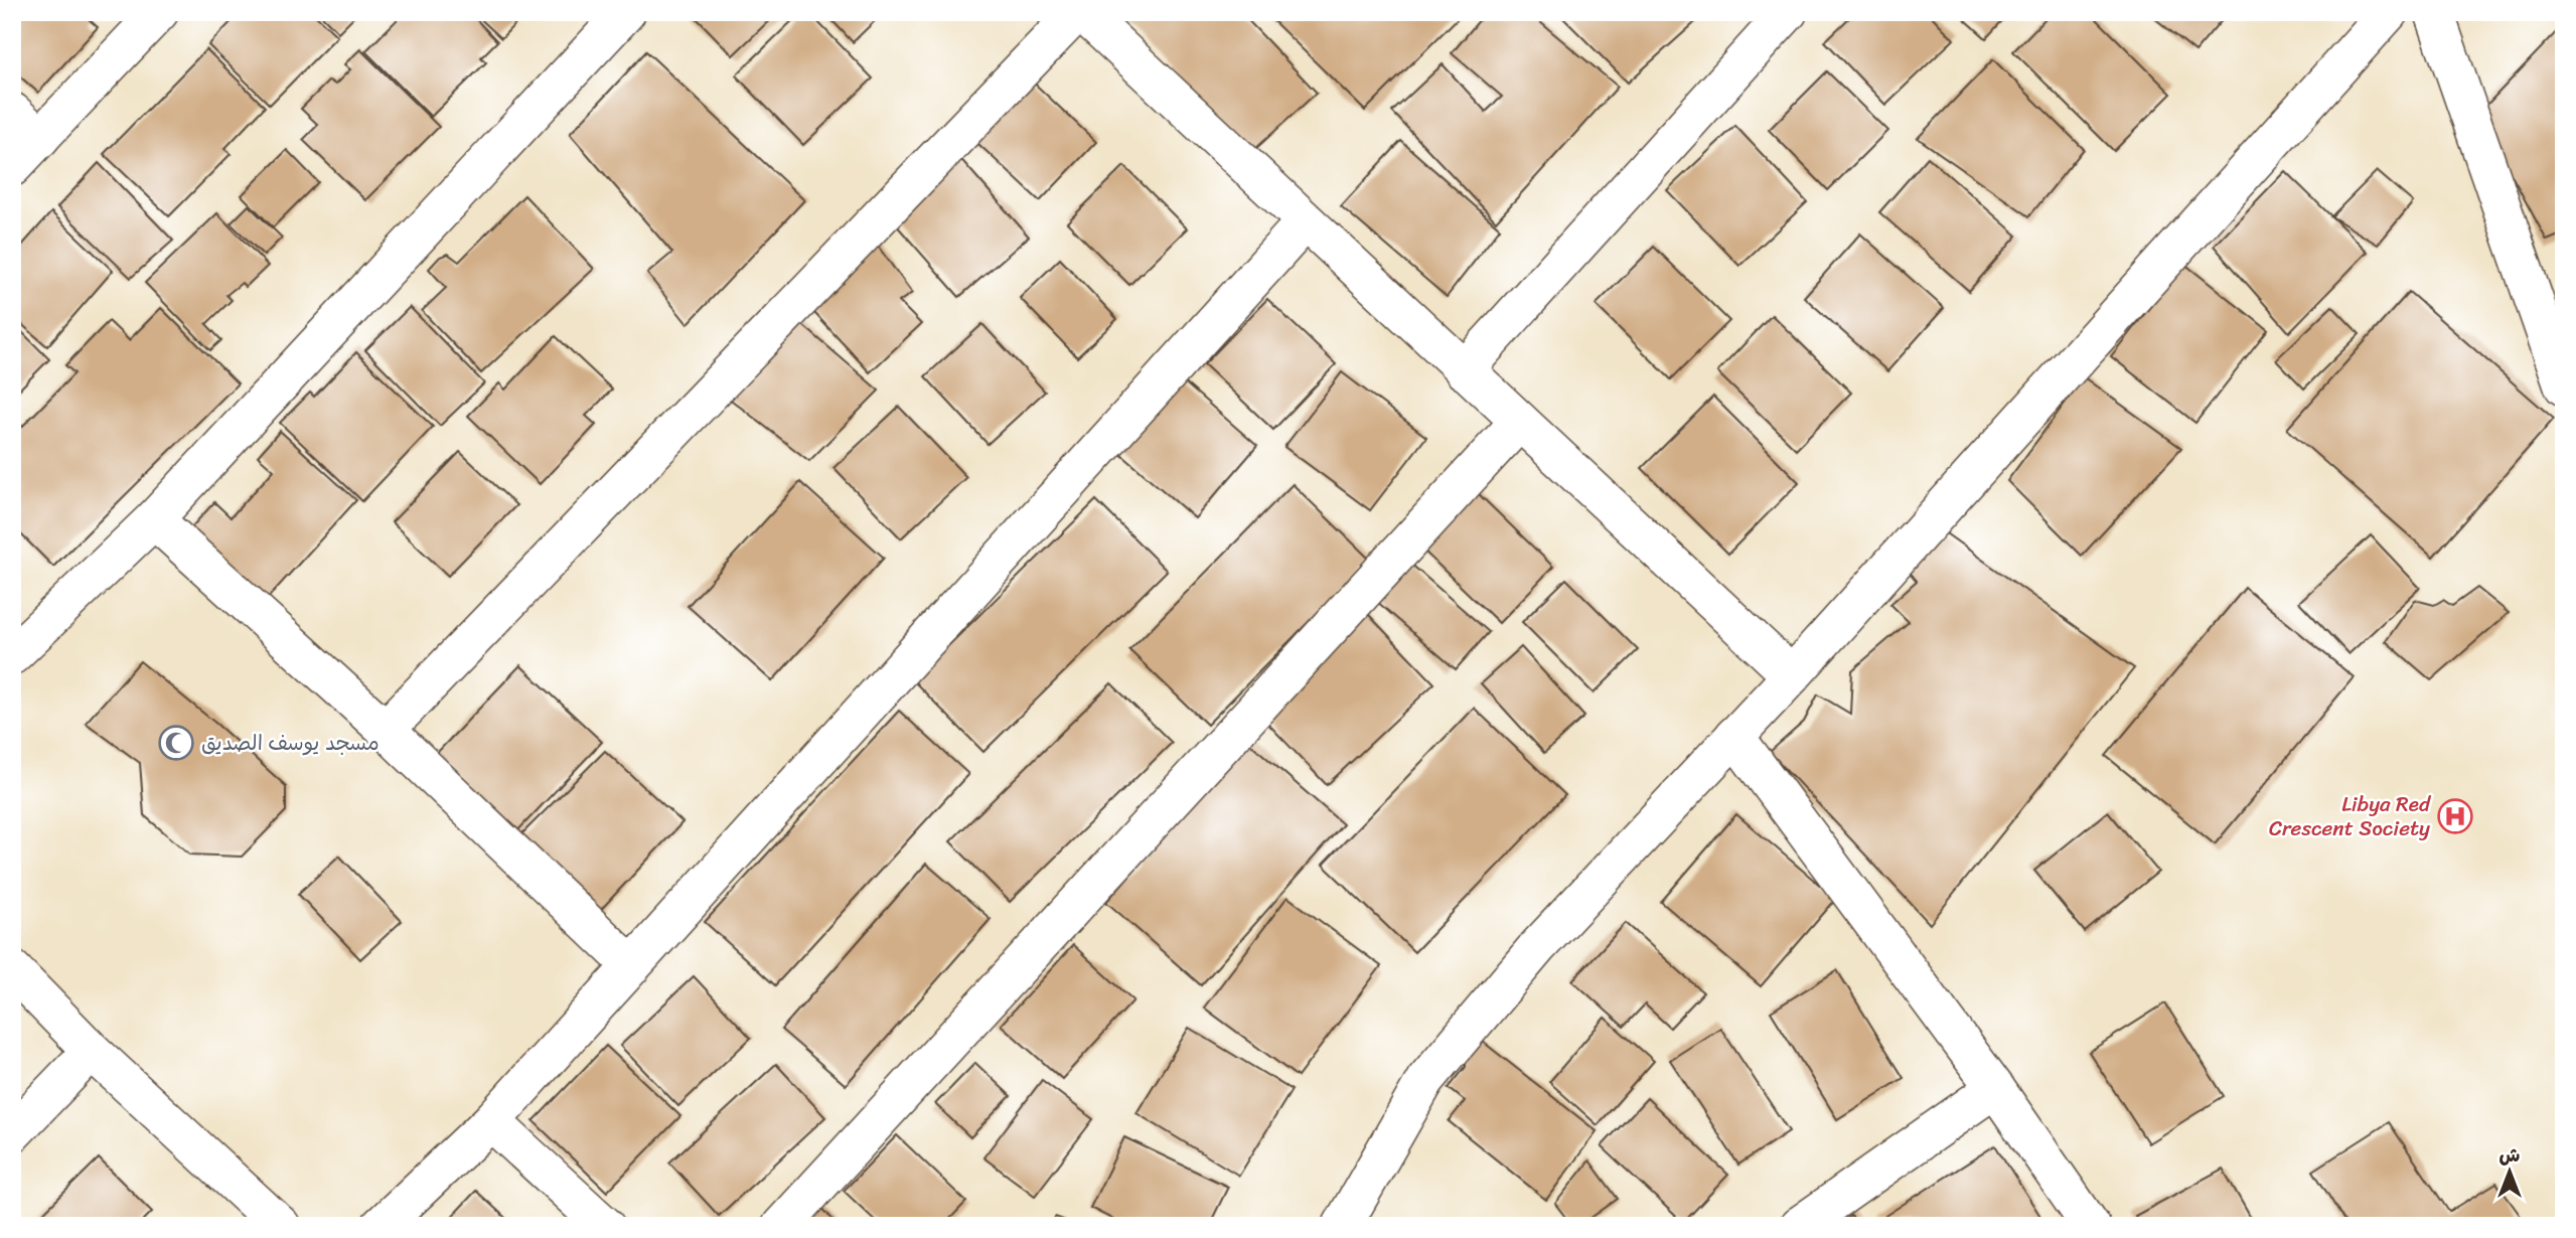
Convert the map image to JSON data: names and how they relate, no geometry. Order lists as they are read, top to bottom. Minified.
{"places":{"mosque":["مسجد يوسف الصديق"],"hospital":["Libya Red Crescent Society"]},"north":"top"}
